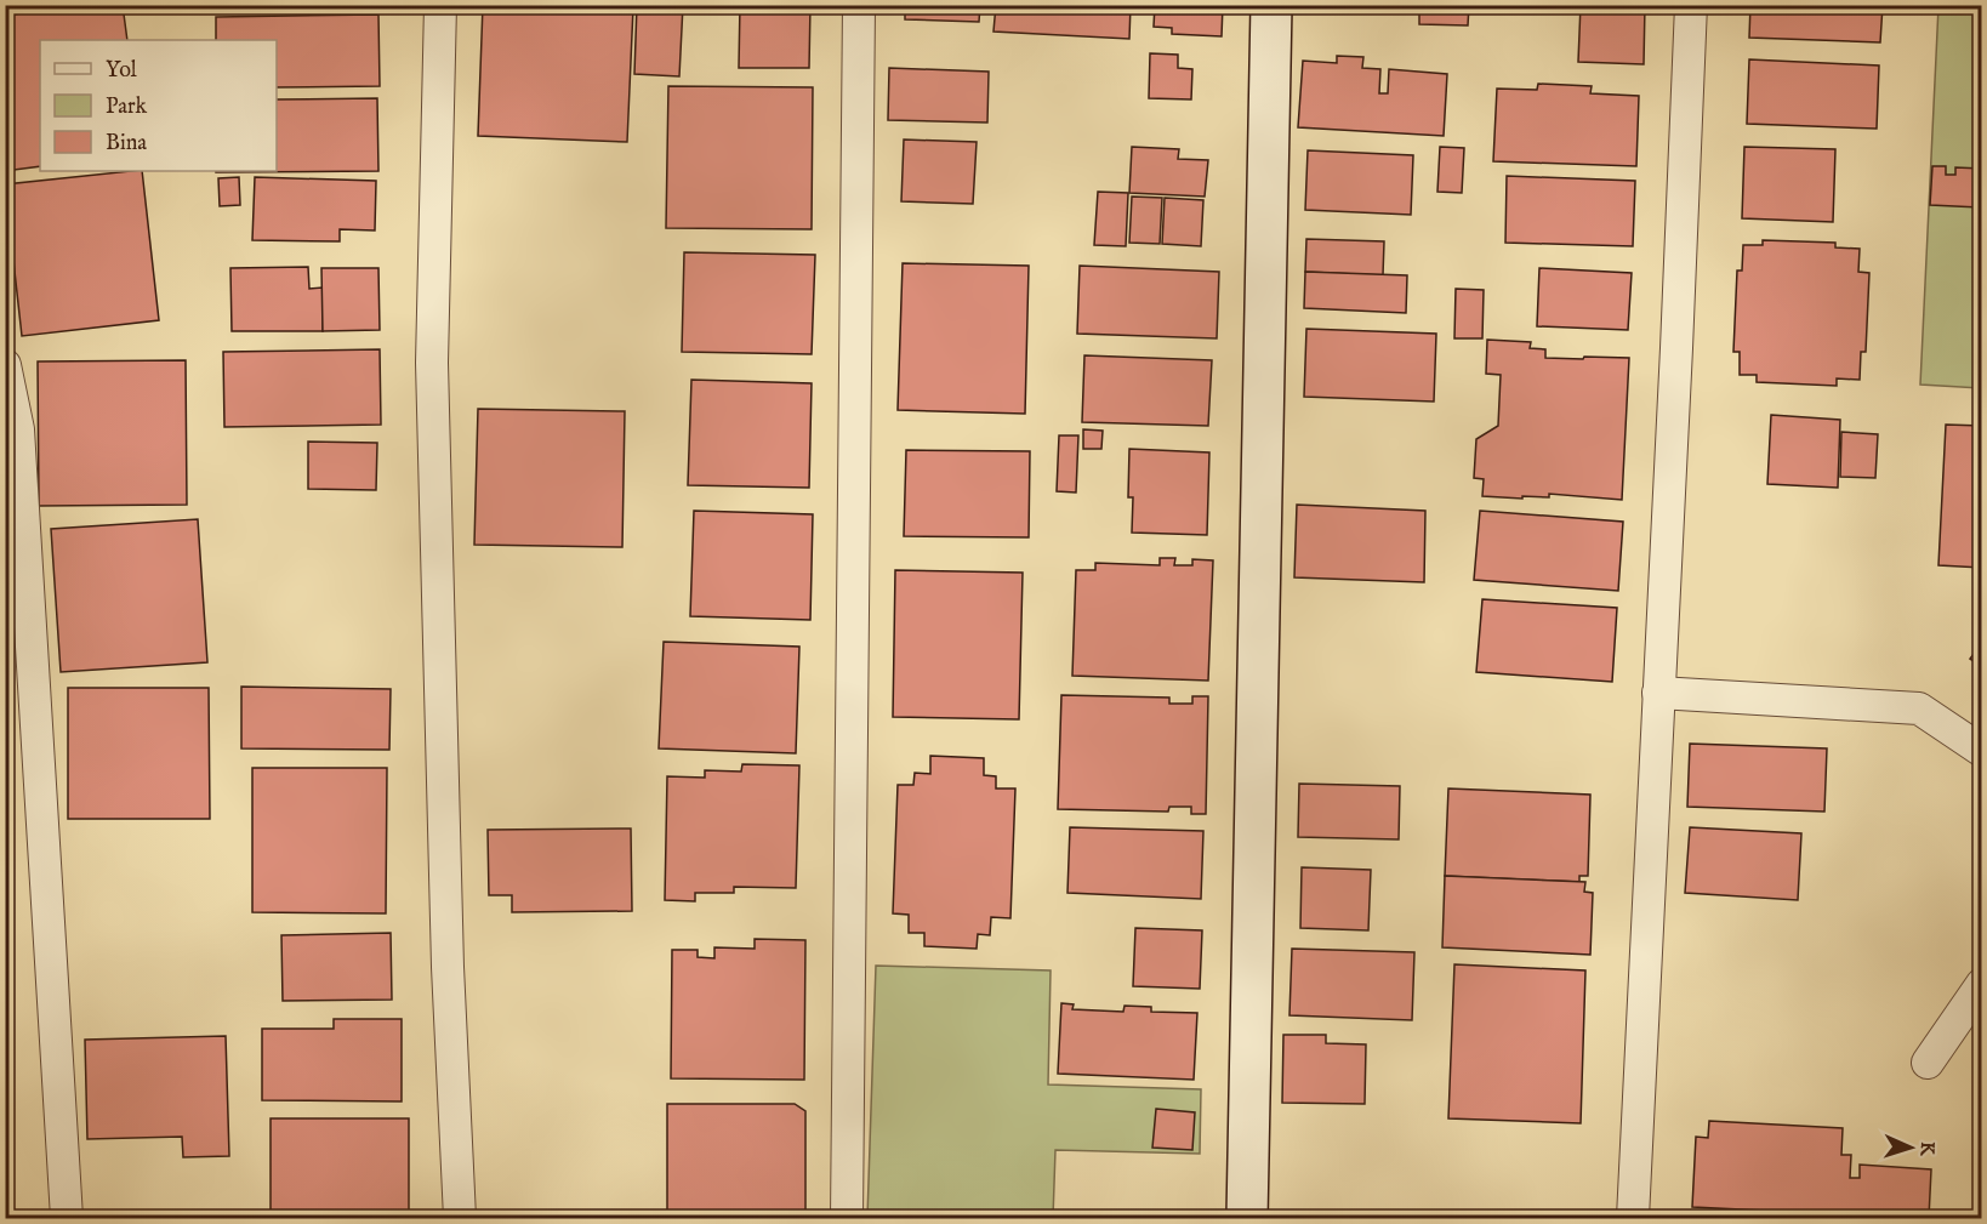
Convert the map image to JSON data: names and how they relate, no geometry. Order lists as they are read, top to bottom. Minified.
{"legend":["Yol","Park","Bina"],"north":"right"}
